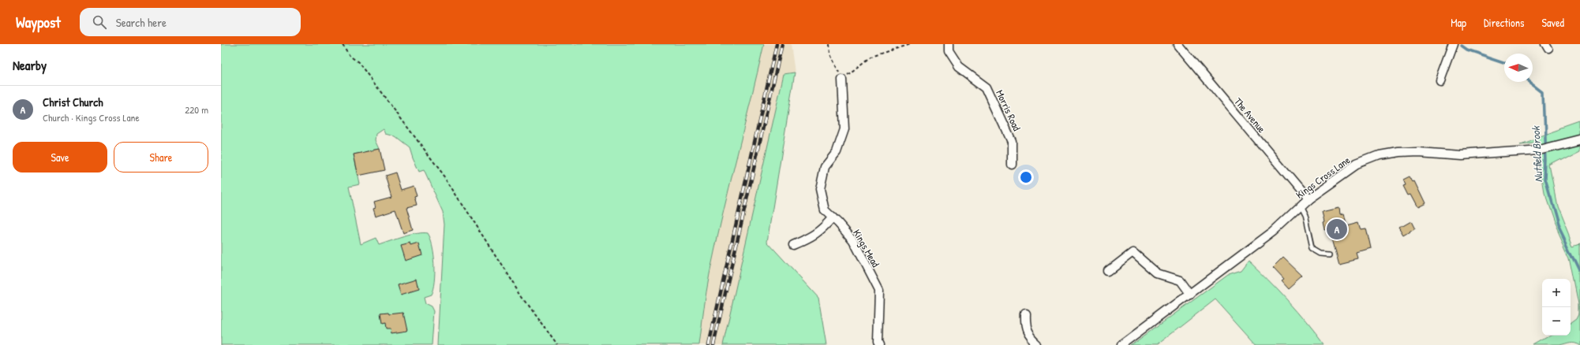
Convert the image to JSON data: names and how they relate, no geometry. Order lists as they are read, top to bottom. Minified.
{"streets":{"street":["Morris Road","The Avenue","Kings Cross Lane","Kings Mead"]},"crossings":[["The Avenue","Kings Cross Lane"]],"water":["Nutfield Brook"],"north":"left","page":{"header":"Waypost","search":"Search here","nav":["Map","Directions","Saved"],"heading":"Nearby","list":[{"mark":"A","name":"Christ Church","note":"Church · Kings Cross Lane","value":"220 m"}],"buttons":["Save","Share"],"pins":"A","map_buttons":["+","−"]}}
